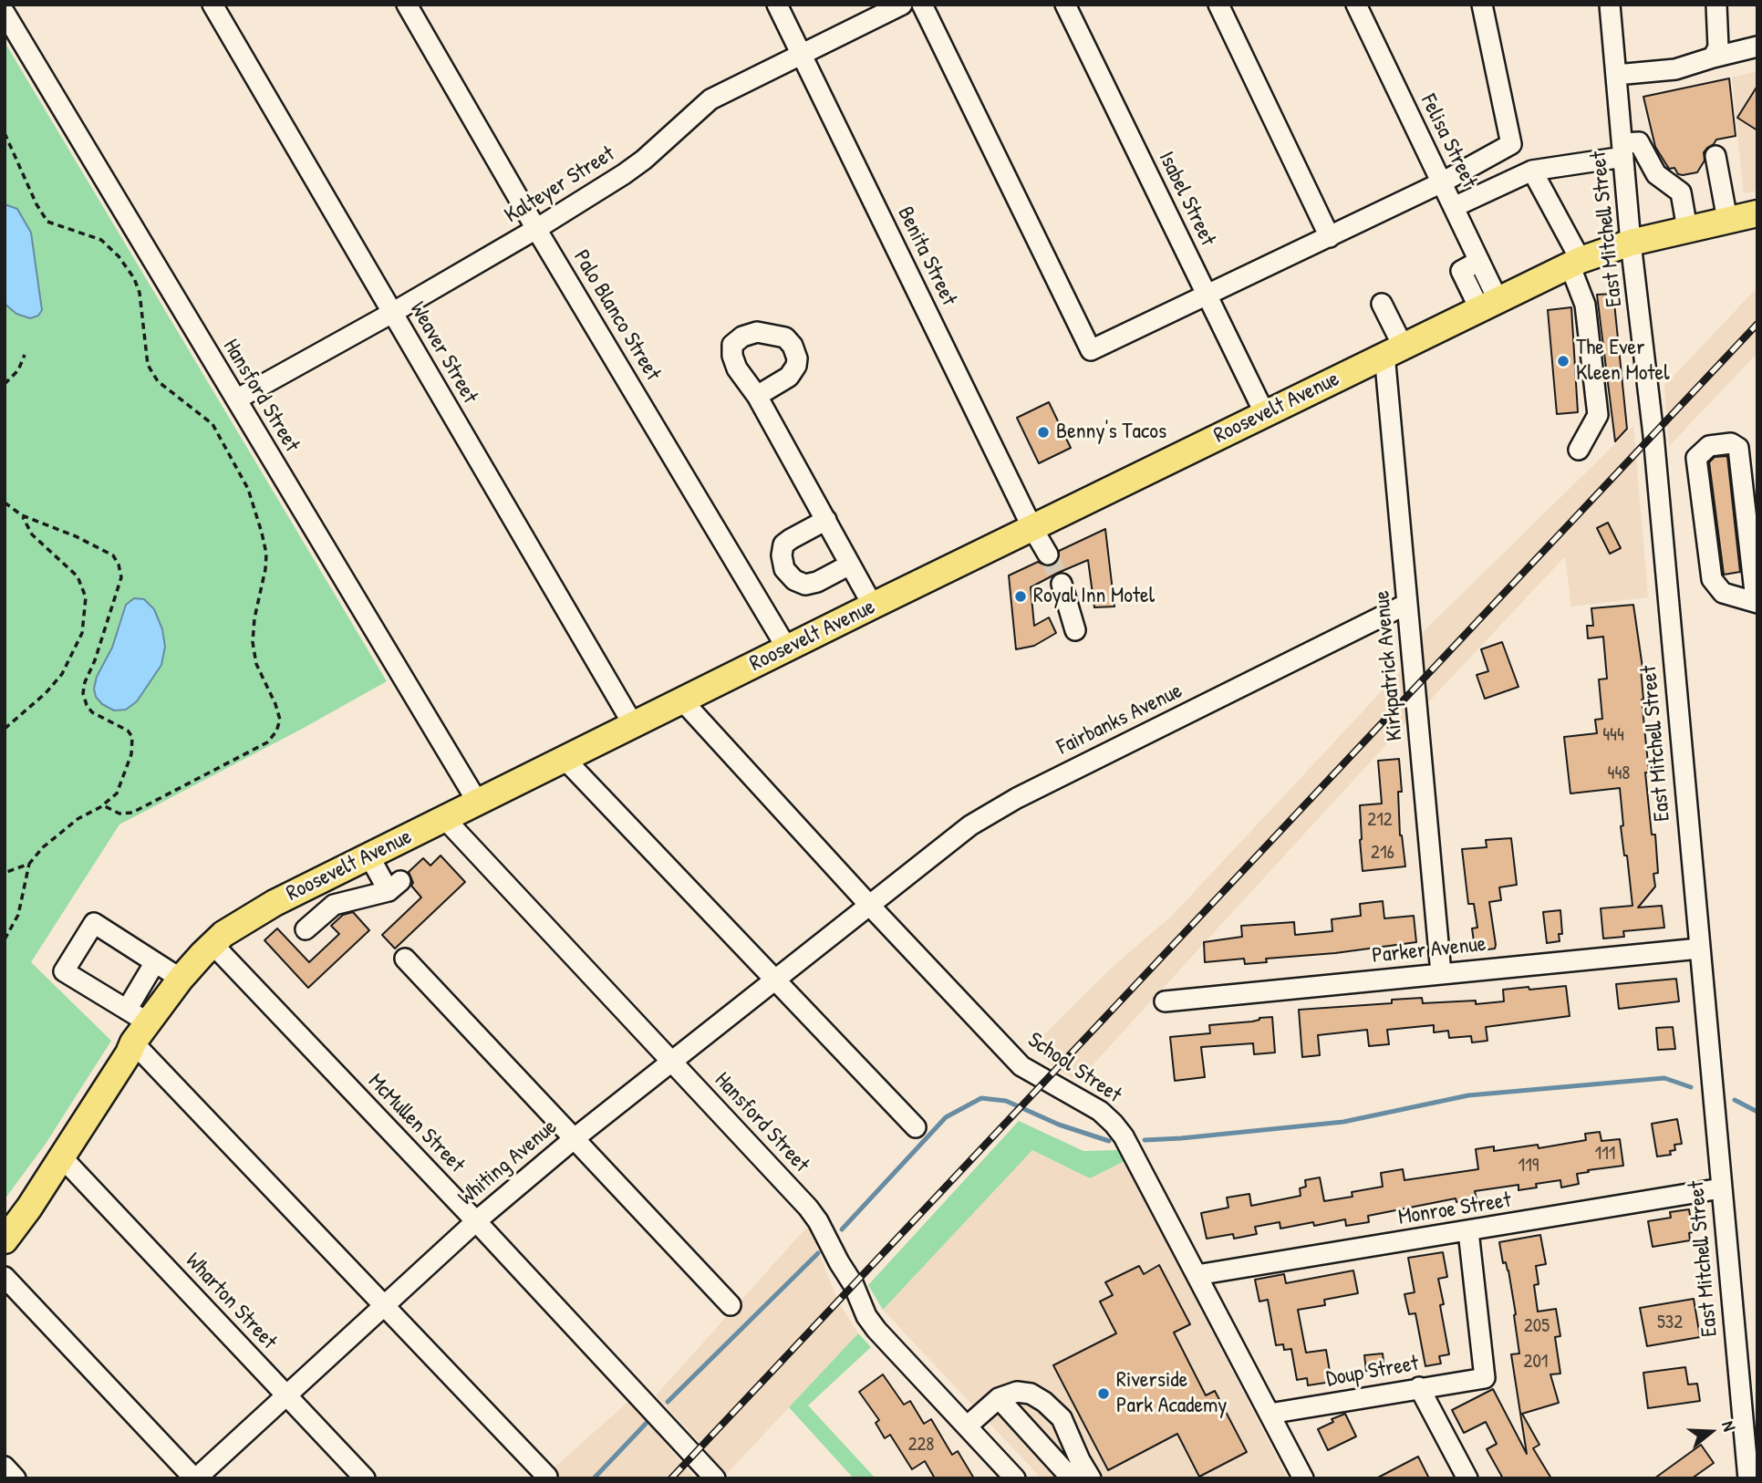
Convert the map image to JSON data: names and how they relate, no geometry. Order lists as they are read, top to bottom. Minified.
{"streets":{"main road":["Roosevelt Avenue"],"street":["Felisa Street","Kalteyer Street","Isabel Street","East Mitchell Street","Benita Street","Palo Blanco Street","Weaver Street","Hansford Street","Kirkpatrick Avenue","Fairbanks Avenue","Parker Avenue","School Street","McMullen Street","Whiting Avenue","Monroe Street","Wharton Street","Doup Street"]},"crossings":[["Felisa Street","Roosevelt Avenue"],["Kalteyer Street","Benita Street"],["Kalteyer Street","Palo Blanco Street"],["Kalteyer Street","Weaver Street"],["Kalteyer Street","Hansford Street"],["Isabel Street","Roosevelt Avenue"],["East Mitchell Street","Roosevelt Avenue"],["East Mitchell Street","Parker Avenue"],["East Mitchell Street","Monroe Street"],["Benita Street","Roosevelt Avenue"],["Palo Blanco Street","Roosevelt Avenue"],["Weaver Street","Roosevelt Avenue"],["Hansford Street","Roosevelt Avenue"],["Hansford Street","Whiting Avenue"],["Roosevelt Avenue","Kirkpatrick Avenue"],["Roosevelt Avenue","School Street"],["Roosevelt Avenue","McMullen Street"],["Roosevelt Avenue","Wharton Street"],["Kirkpatrick Avenue","Fairbanks Avenue"],["Kirkpatrick Avenue","Parker Avenue"],["Fairbanks Avenue","School Street"],["Fairbanks Avenue","Whiting Avenue"],["School Street","Whiting Avenue"],["School Street","Monroe Street"],["School Street","Doup Street"],["McMullen Street","Whiting Avenue"],["Whiting Avenue","Wharton Street"],["Monroe Street","Doup Street"]],"places":["The Ever Kleen Motel","Benny's Tacos","Royal Inn Motel","Riverside Park Academy"],"house_numbers":["444","448","212","216","111","119","532","205","201","228"],"north":"right"}
